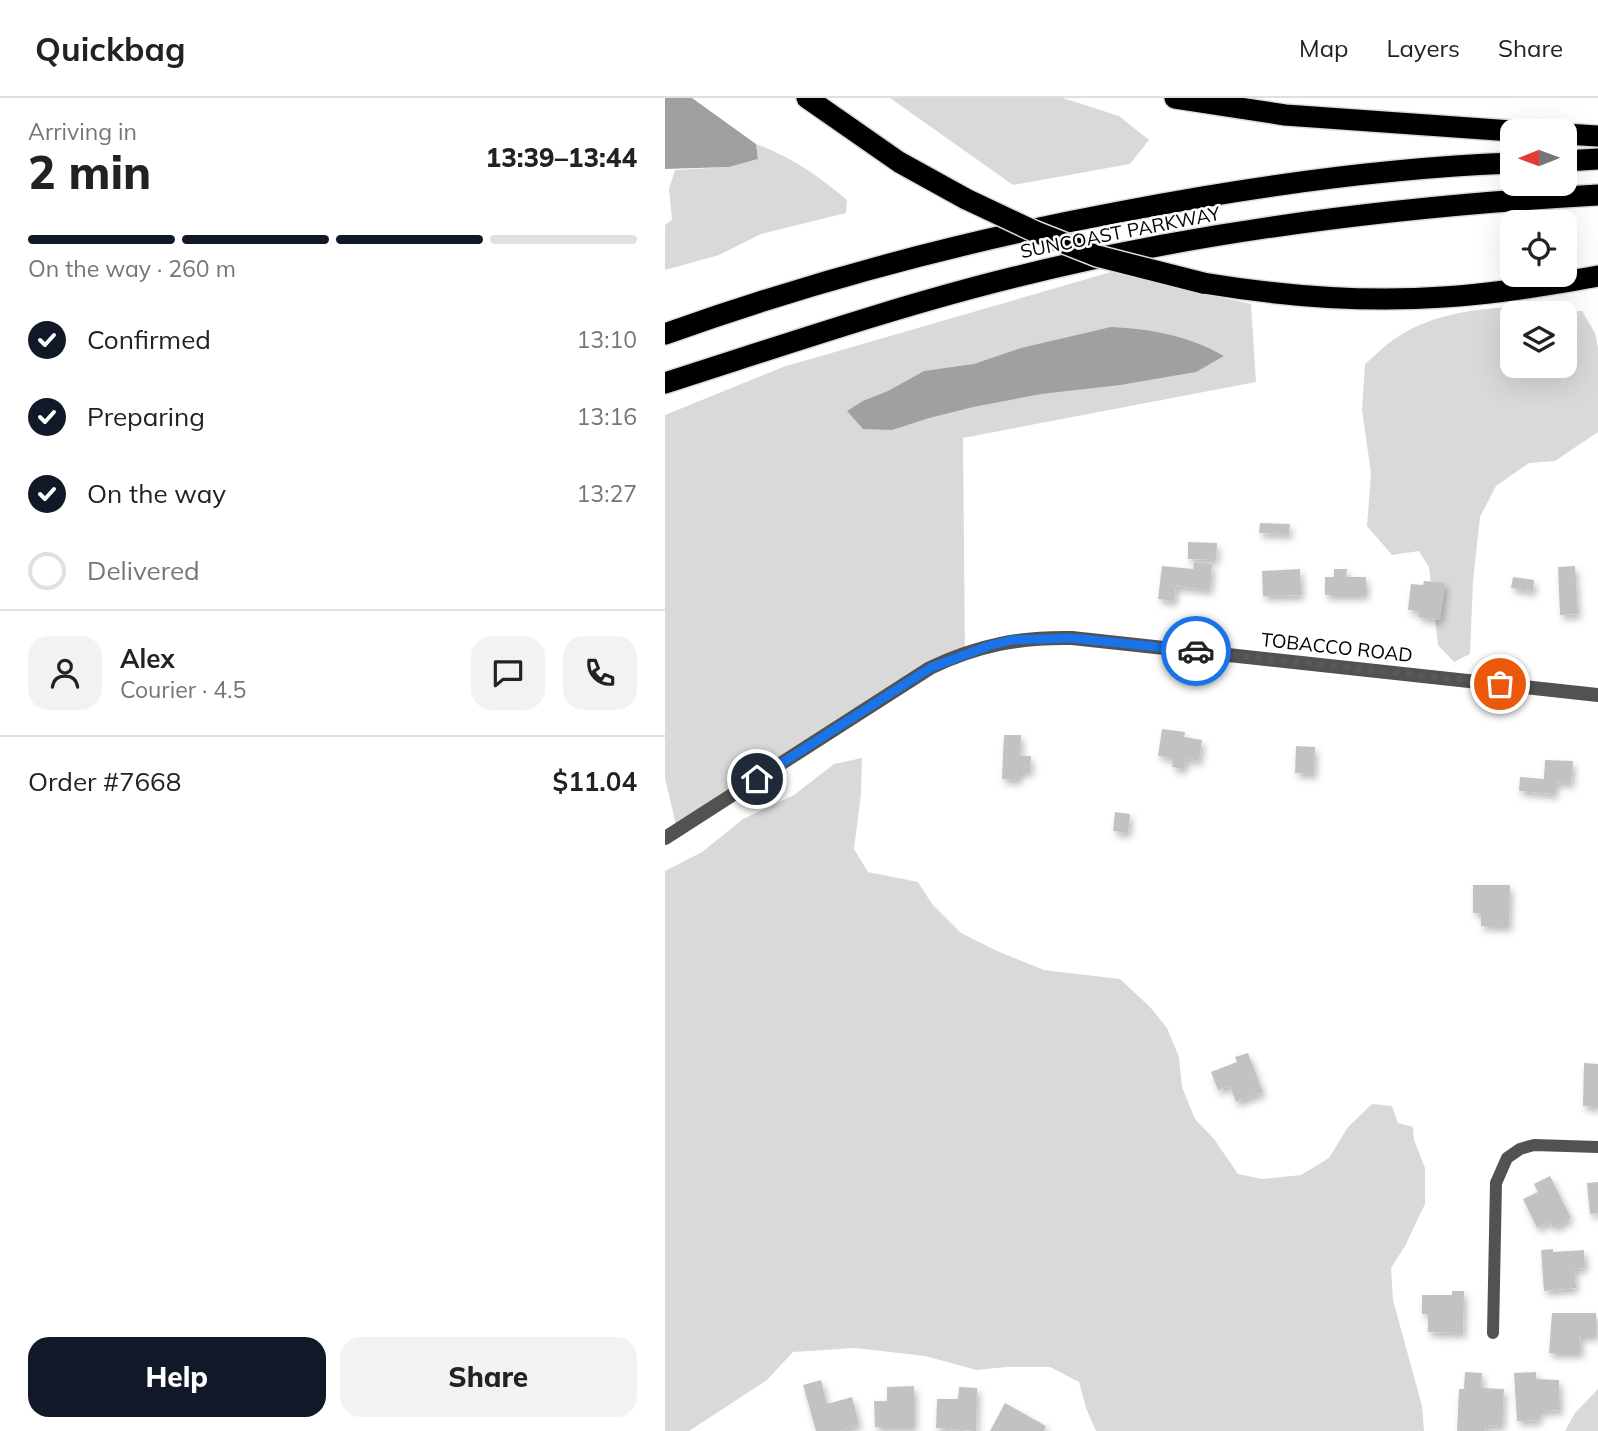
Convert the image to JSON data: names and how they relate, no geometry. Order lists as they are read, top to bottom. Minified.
{"streets":{"highway":["SUNCOAST PARKWAY"],"street":["TOBACCO ROAD"]},"north":"left","page":{"header":"Quickbag","nav":["Map","Layers","Share"],"heading":["2 min","Arriving in","13:39–13:44"],"panel":["Alex","Courier · 4.5","Order #7668","$11.04"],"bar":"On the way · 260 m","list":[["Confirmed","13:10"],["Preparing","13:16"],["On the way","13:27"],"Delivered"],"buttons":["Help","Share"]}}
